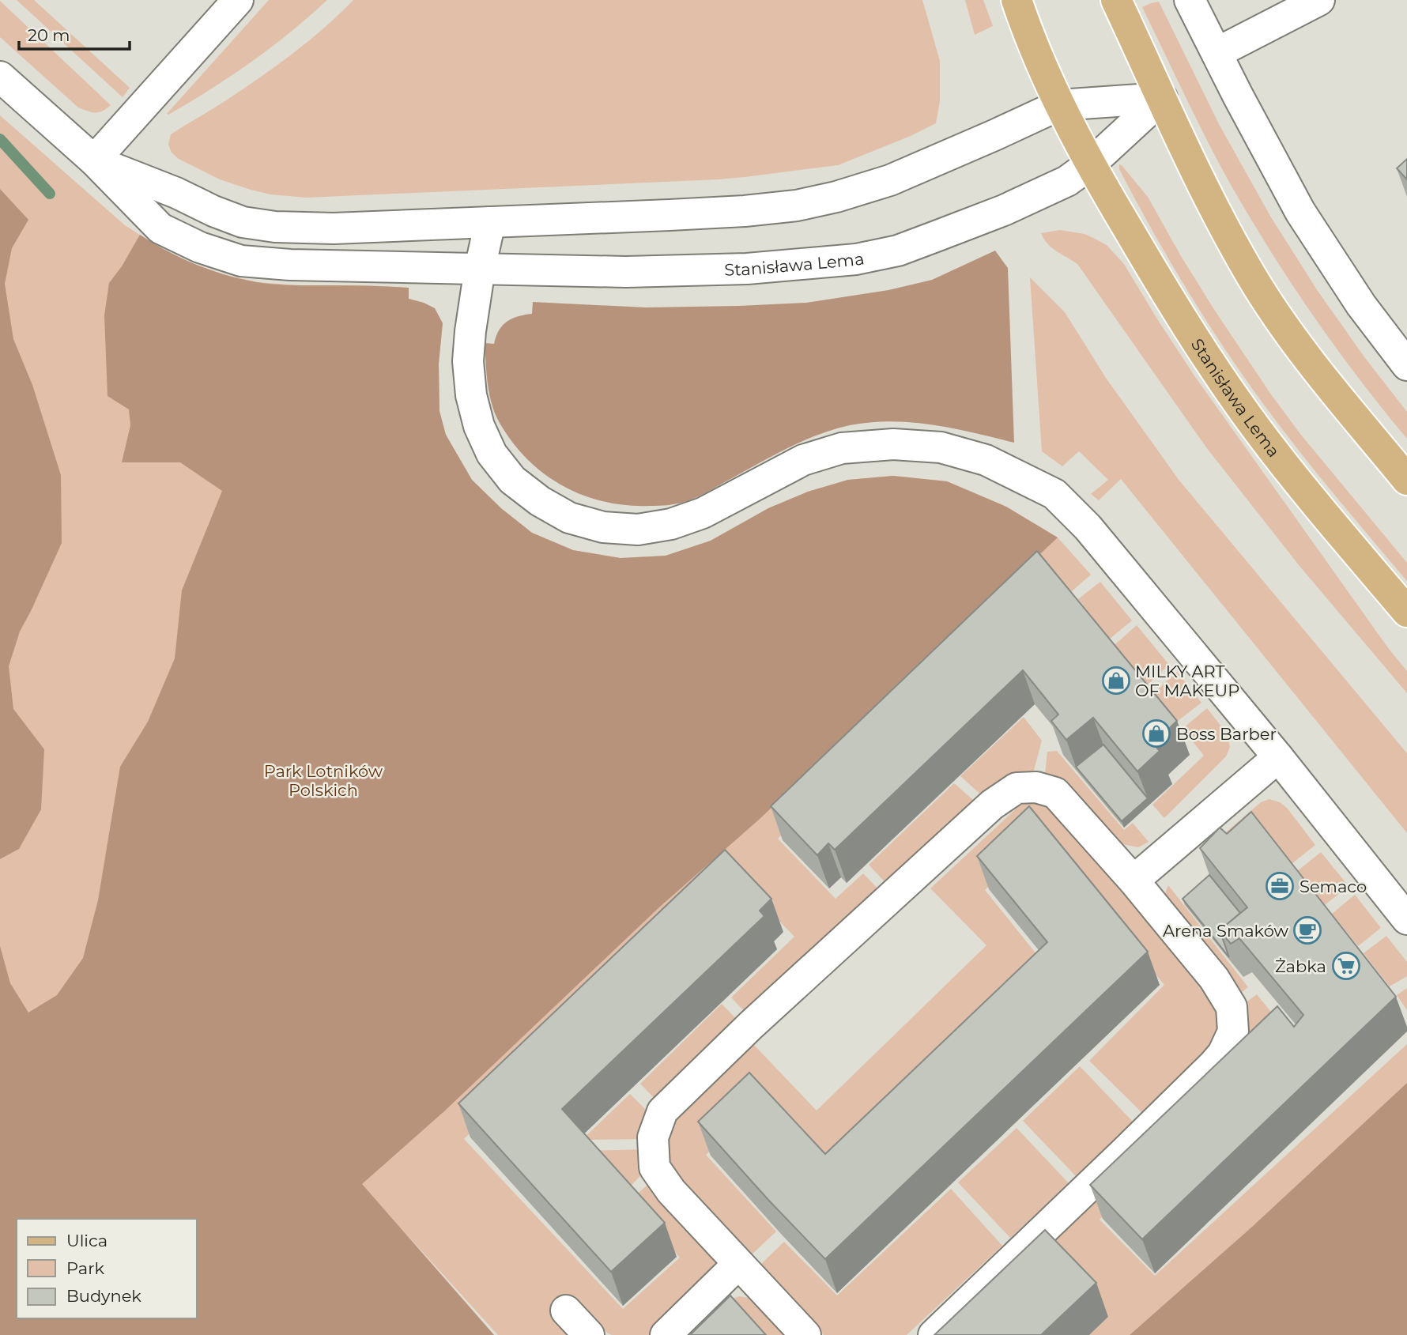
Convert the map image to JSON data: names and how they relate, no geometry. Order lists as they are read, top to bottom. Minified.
{"streets":{"main road":["Stanisława Lema"]},"parks":["Park Lotników Polskich"],"places":{"shop":["MILKY ART OF MAKEUP","Boss Barber"],"office":["Semaco"],"cafe":["Arena Smaków"],"supermarket":["Żabka"]},"legend":["Ulica","Park","Budynek"],"scale_bar":"20 m"}
